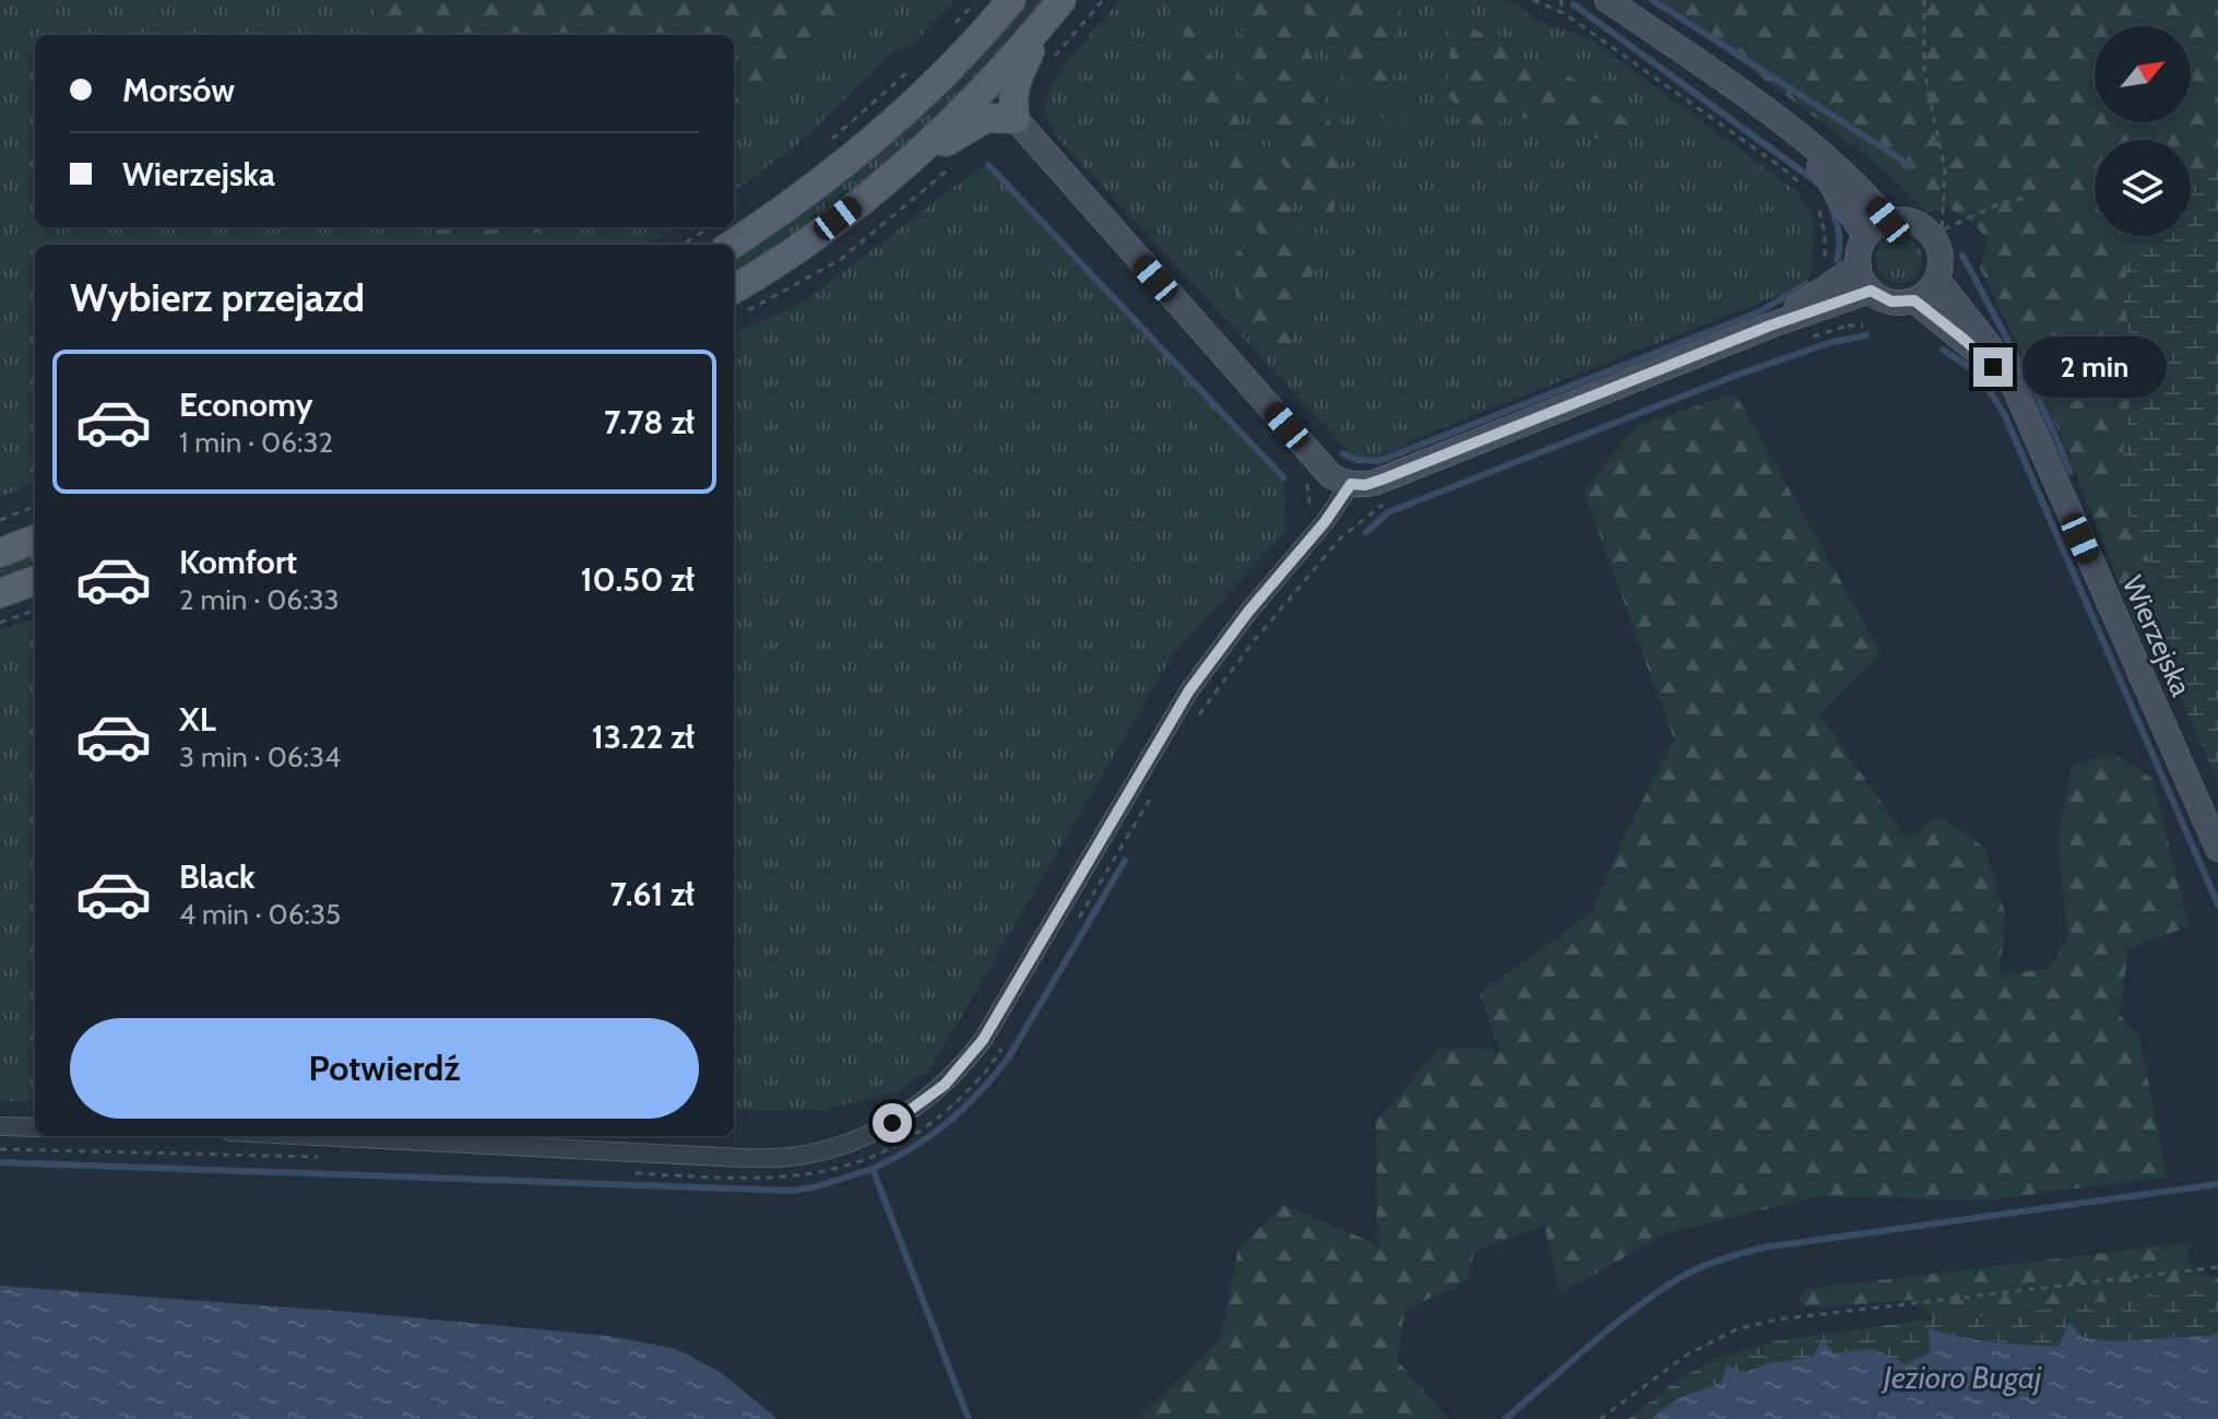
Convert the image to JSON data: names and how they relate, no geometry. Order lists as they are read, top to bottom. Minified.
{"streets":{"street":["Wierzejska"]},"water":["Jezioro Bugaj"],"north":"top right","page":{"banner":["Morsów","Wierzejska"],"heading":"Wybierz przejazd","bubble":"2 min","list":[{"name":"Economy","note":"1 min · 06:32","value":"7.78 zł"},{"name":"Komfort","note":"2 min · 06:33","value":"10.50 zł"},{"name":"XL","note":"3 min · 06:34","value":"13.22 zł"},{"name":"Black","note":"4 min · 06:35","value":"7.61 zł"}],"buttons":"Potwierdź"}}
